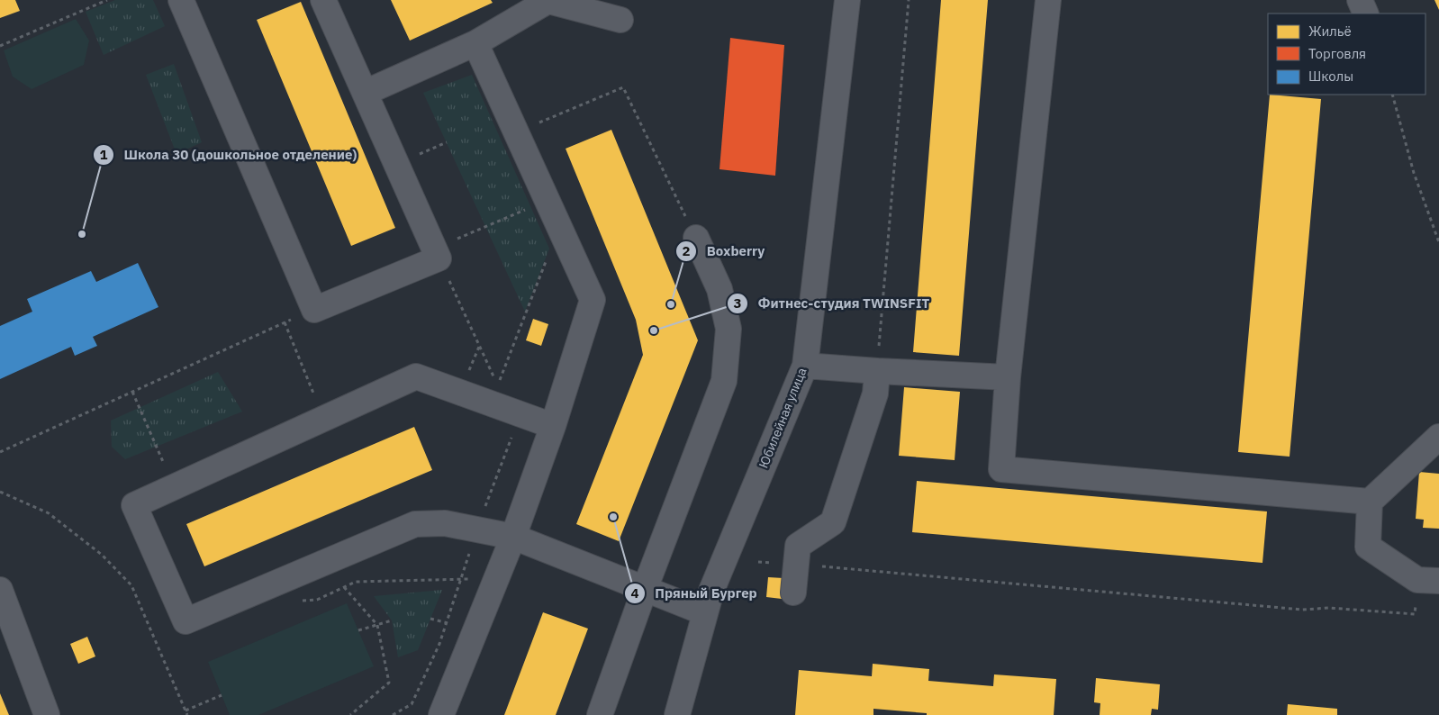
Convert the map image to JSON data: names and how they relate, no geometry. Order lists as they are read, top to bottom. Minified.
{"streets":{"street":["Юбилейная улица"]},"places":["Школа 30 (дошкольное отделение)","Boxberry","Фитнес-студия TWINSFIT","Пряный Бургер"],"legend":["Жильё","Торговля","Школы"]}
